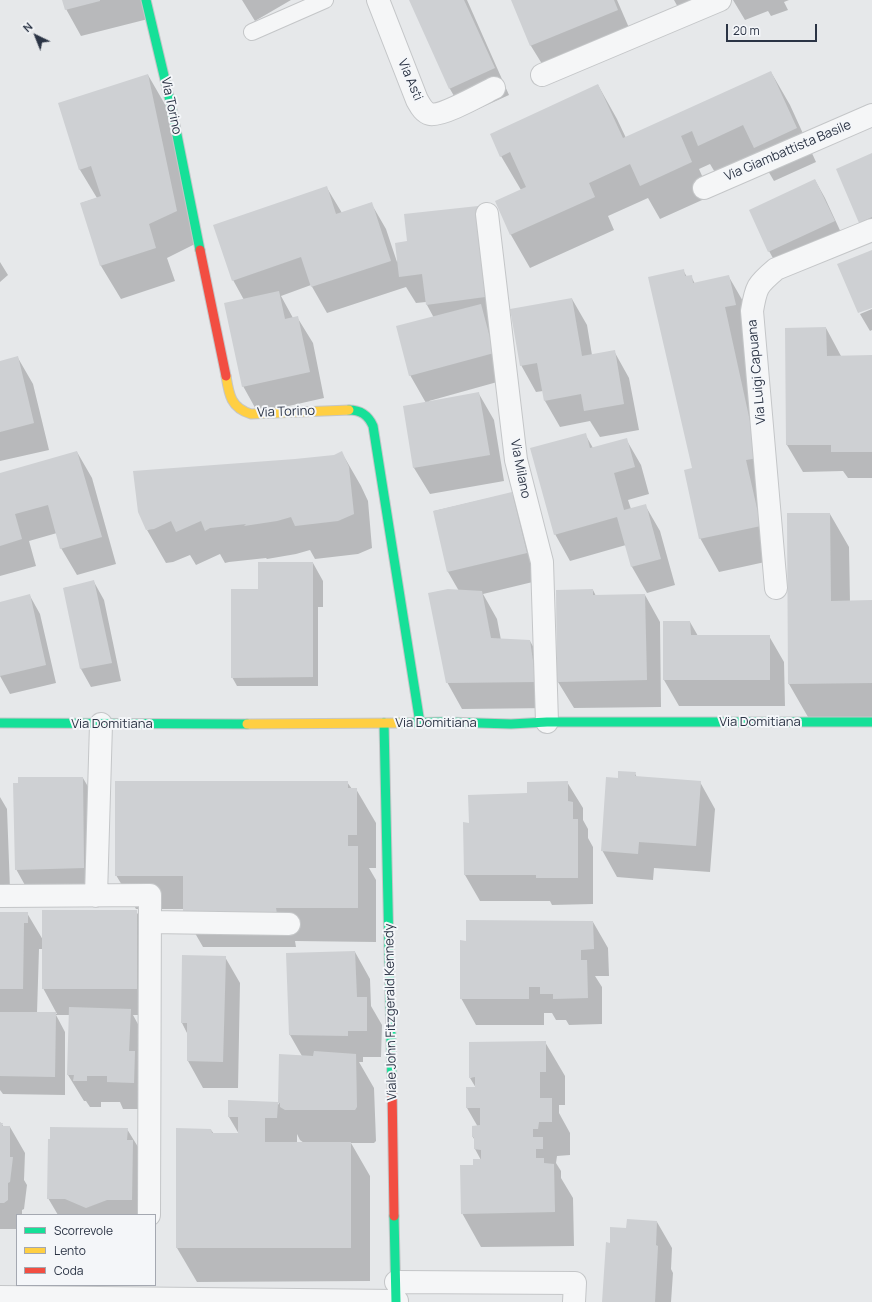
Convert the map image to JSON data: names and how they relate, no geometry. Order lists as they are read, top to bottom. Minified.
{"streets":{"street":["Via Asti","Via Torino","Via Giambattista Basile","Via Luigi Capuana","Via Milano","Via Domitiana","Viale John Fitzgerald Kennedy"]},"crossings":[["Via Torino","Via Domitiana"],["Via Milano","Via Domitiana"],["Via Domitiana","Viale John Fitzgerald Kennedy"]],"legend":["Scorrevole","Lento","Coda"],"scale_bar":"20 m","north":"top left"}
